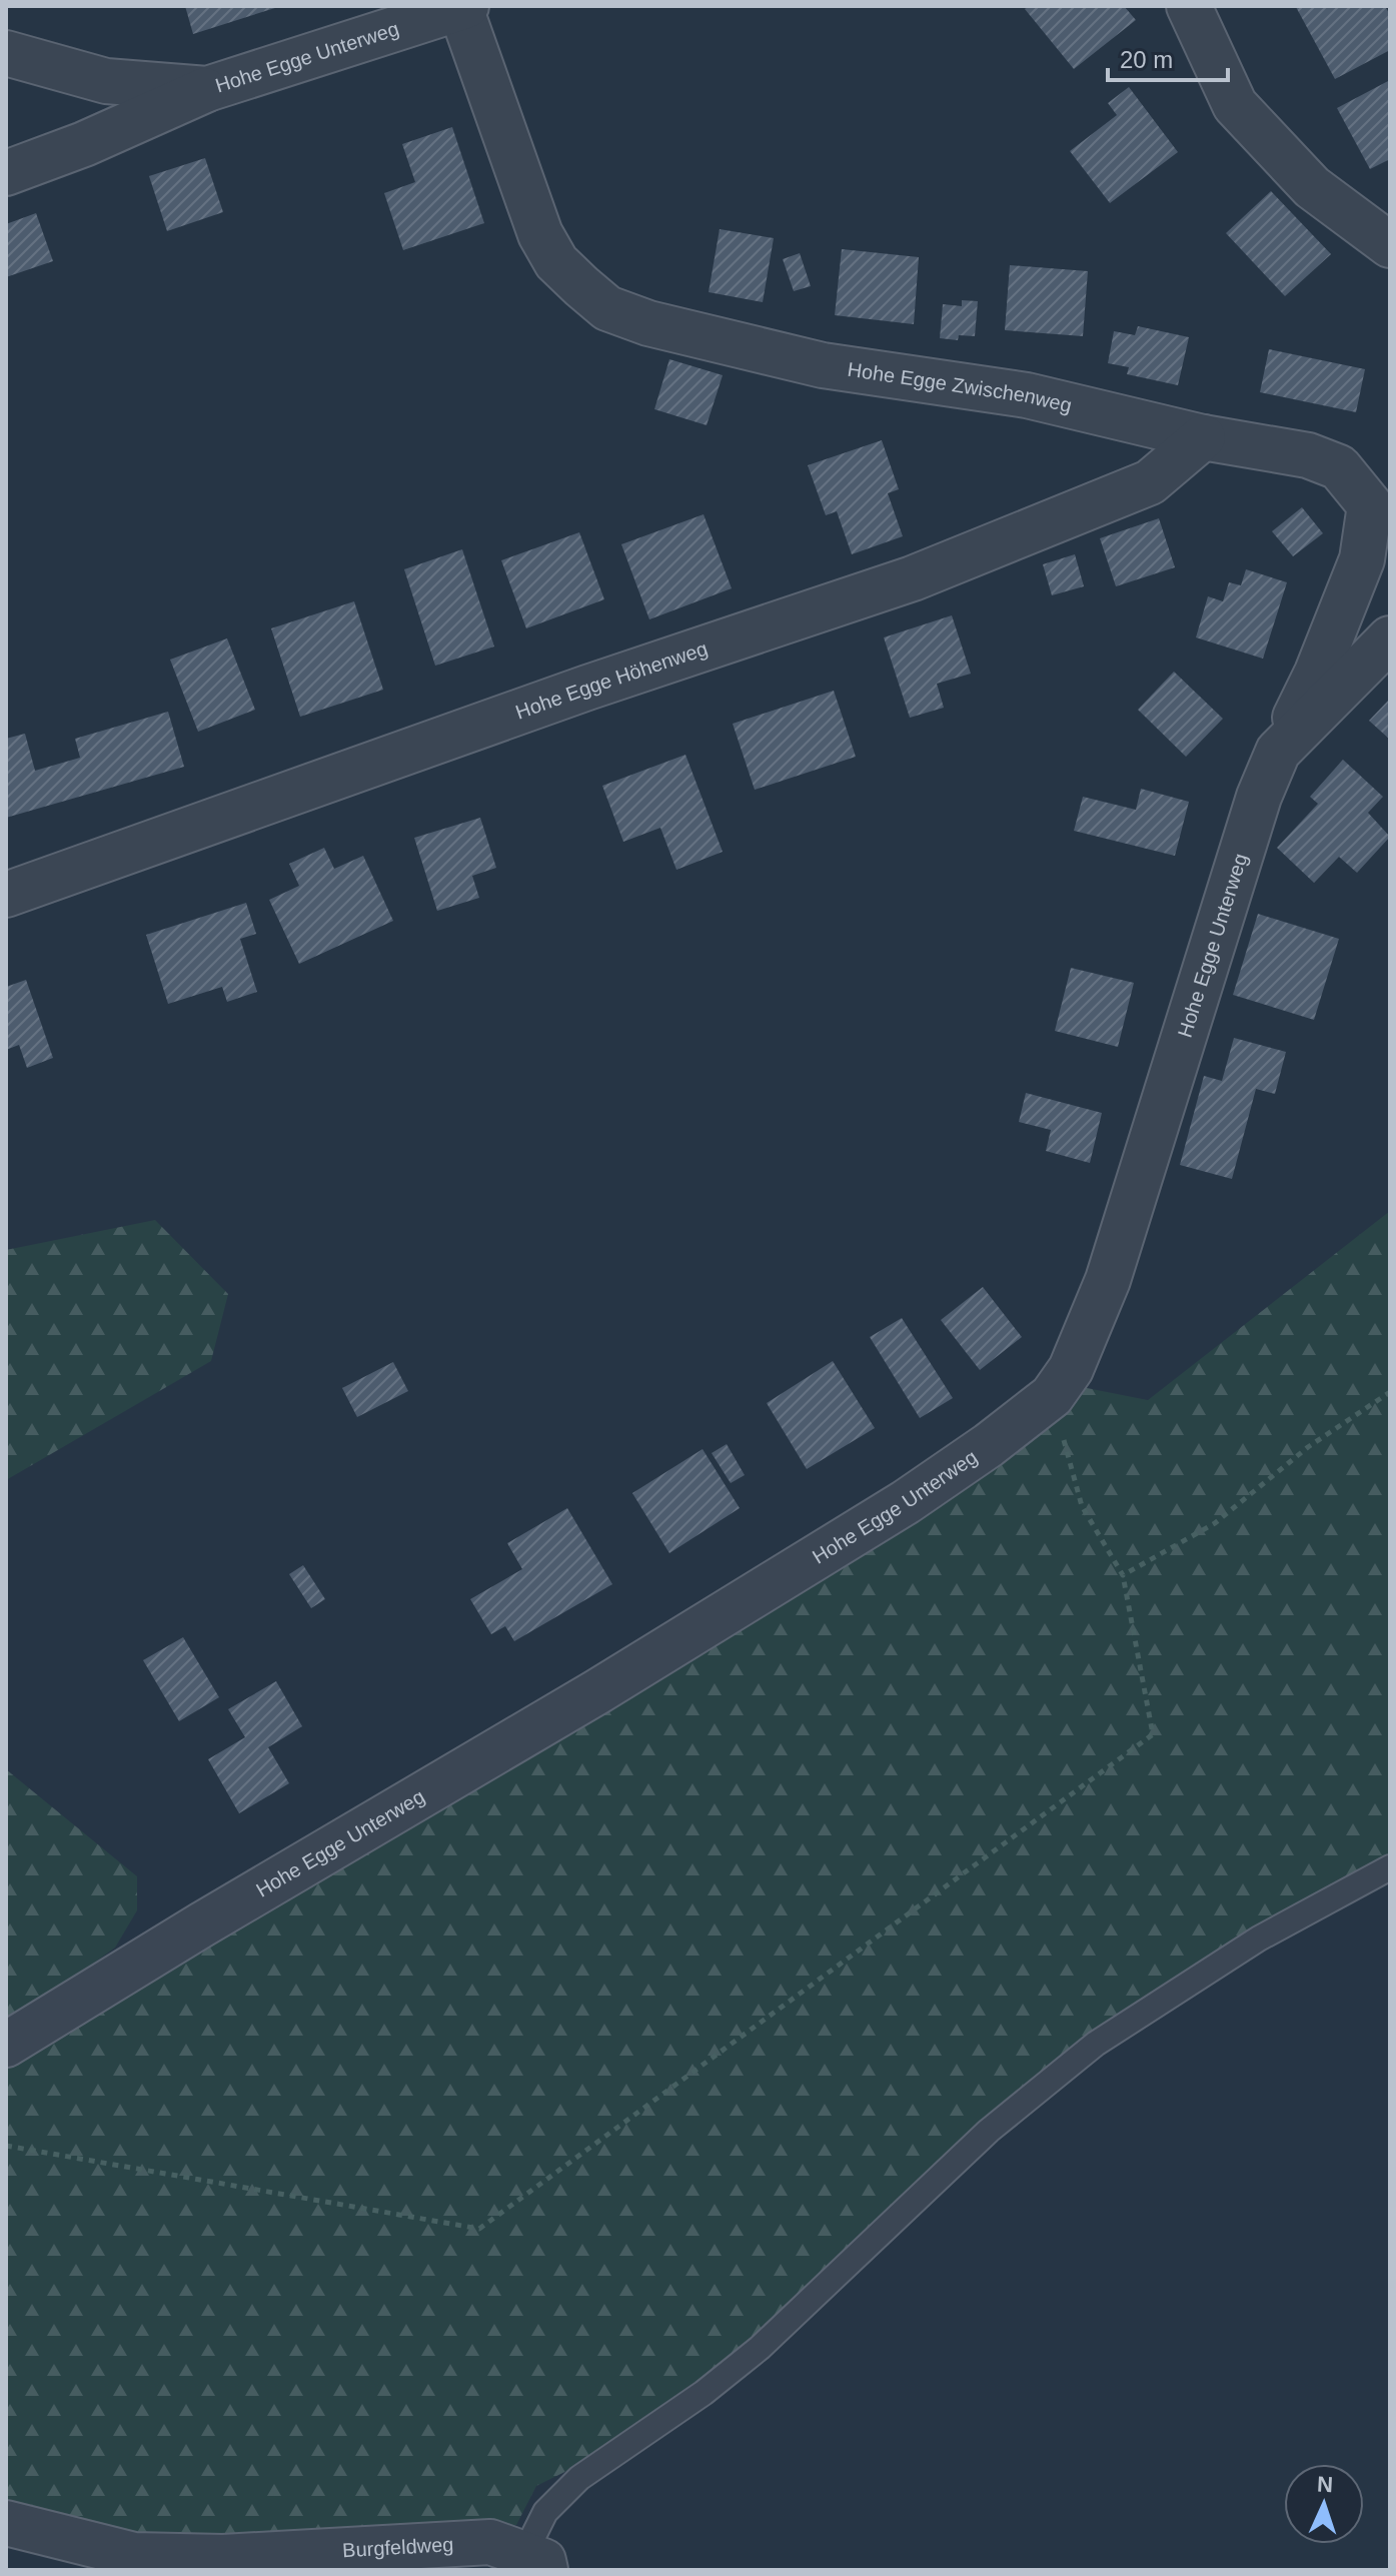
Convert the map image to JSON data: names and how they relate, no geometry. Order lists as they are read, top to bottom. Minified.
{"streets":{"street":["Hohe Egge Unterweg","Hohe Egge Zwischenweg","Hohe Egge Höhenweg","Burgfeldweg"]},"crossings":[["Hohe Egge Unterweg","Hohe Egge Zwischenweg"],["Hohe Egge Zwischenweg","Hohe Egge Höhenweg"]],"scale_bar":"20 m","north":"top"}
